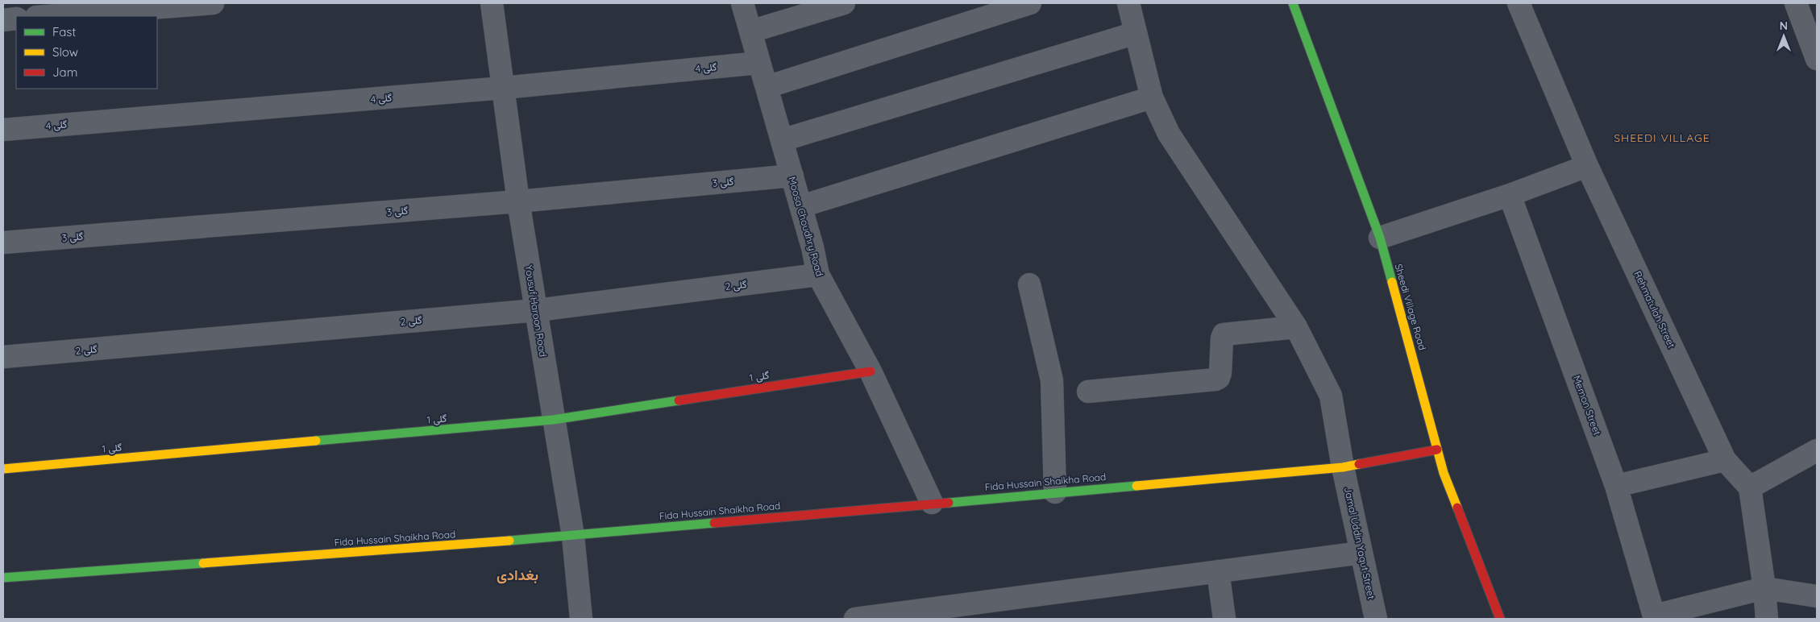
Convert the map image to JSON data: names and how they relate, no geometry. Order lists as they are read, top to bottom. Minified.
{"streets":{"street":["گلی 4","گلی 3","Moosa Choudhry Road","گلی 2","Sheedi Village Road","Rehmatulah Street","Yousuf Haroon Road","گلی 1","Memon Street","Fida Hussain Shaikha Road","Jamal Uddin Yaqut Street"]},"crossings":[["گلی 4","Moosa Choudhry Road"],["گلی 4","Yousuf Haroon Road"],["گلی 3","Moosa Choudhry Road"],["گلی 3","Yousuf Haroon Road"],["Moosa Choudhry Road","گلی 2"],["Moosa Choudhry Road","گلی 1"],["Moosa Choudhry Road","Fida Hussain Shaikha Road"],["گلی 2","Yousuf Haroon Road"],["Sheedi Village Road","Fida Hussain Shaikha Road"],["Yousuf Haroon Road","گلی 1"],["Yousuf Haroon Road","Fida Hussain Shaikha Road"],["Fida Hussain Shaikha Road","Jamal Uddin Yaqut Street"]],"districts":["SHEEDI VILLAGE","بغدادی"],"legend":["Fast","Slow","Jam"],"north":"top"}
